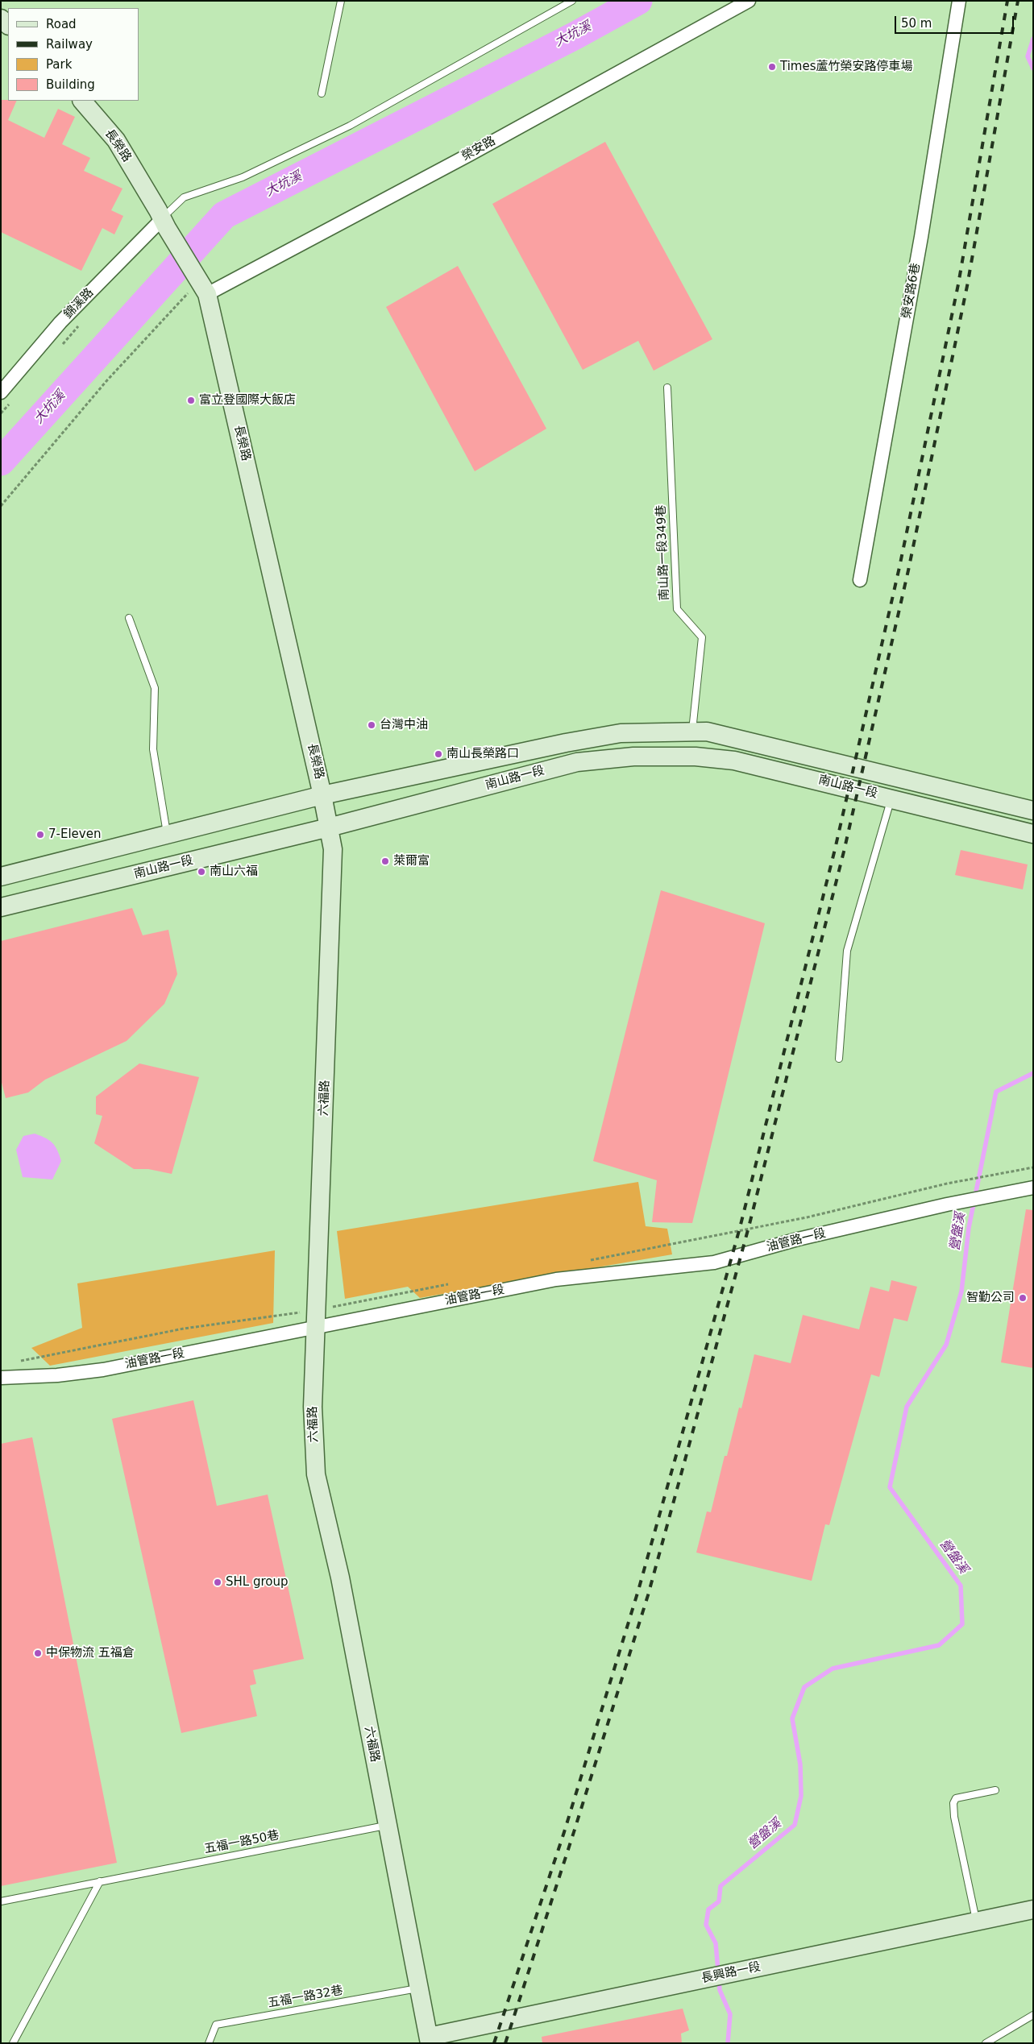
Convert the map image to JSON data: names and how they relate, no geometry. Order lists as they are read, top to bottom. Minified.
{"streets":{"street":["長榮路","榮安路","榮安路6巷","錦溪路","南山路一段","六福路","油管路一段","長興路一段"],"lane":["南山路一段349巷","五福一路50巷","五福一路32巷"]},"crossings":[["長榮路","榮安路"],["長榮路","錦溪路"],["長榮路","南山路一段"],["長榮路","六福路"],["南山路一段349巷","南山路一段"],["南山路一段","六福路"],["六福路","油管路一段"],["六福路","五福一路50巷"],["六福路","長興路一段"],["六福路","五福一路32巷"]],"water":["大坑溪","營盤溪"],"places":["Times蘆竹榮安路停車場","富立登國際大飯店","台灣中油","南山長榮路口","7-Eleven","萊爾富","南山六福","智勤公司","SHL group","中保物流 五福倉"],"legend":["Road","Railway","Park","Building"],"scale_bar":"50 m"}
